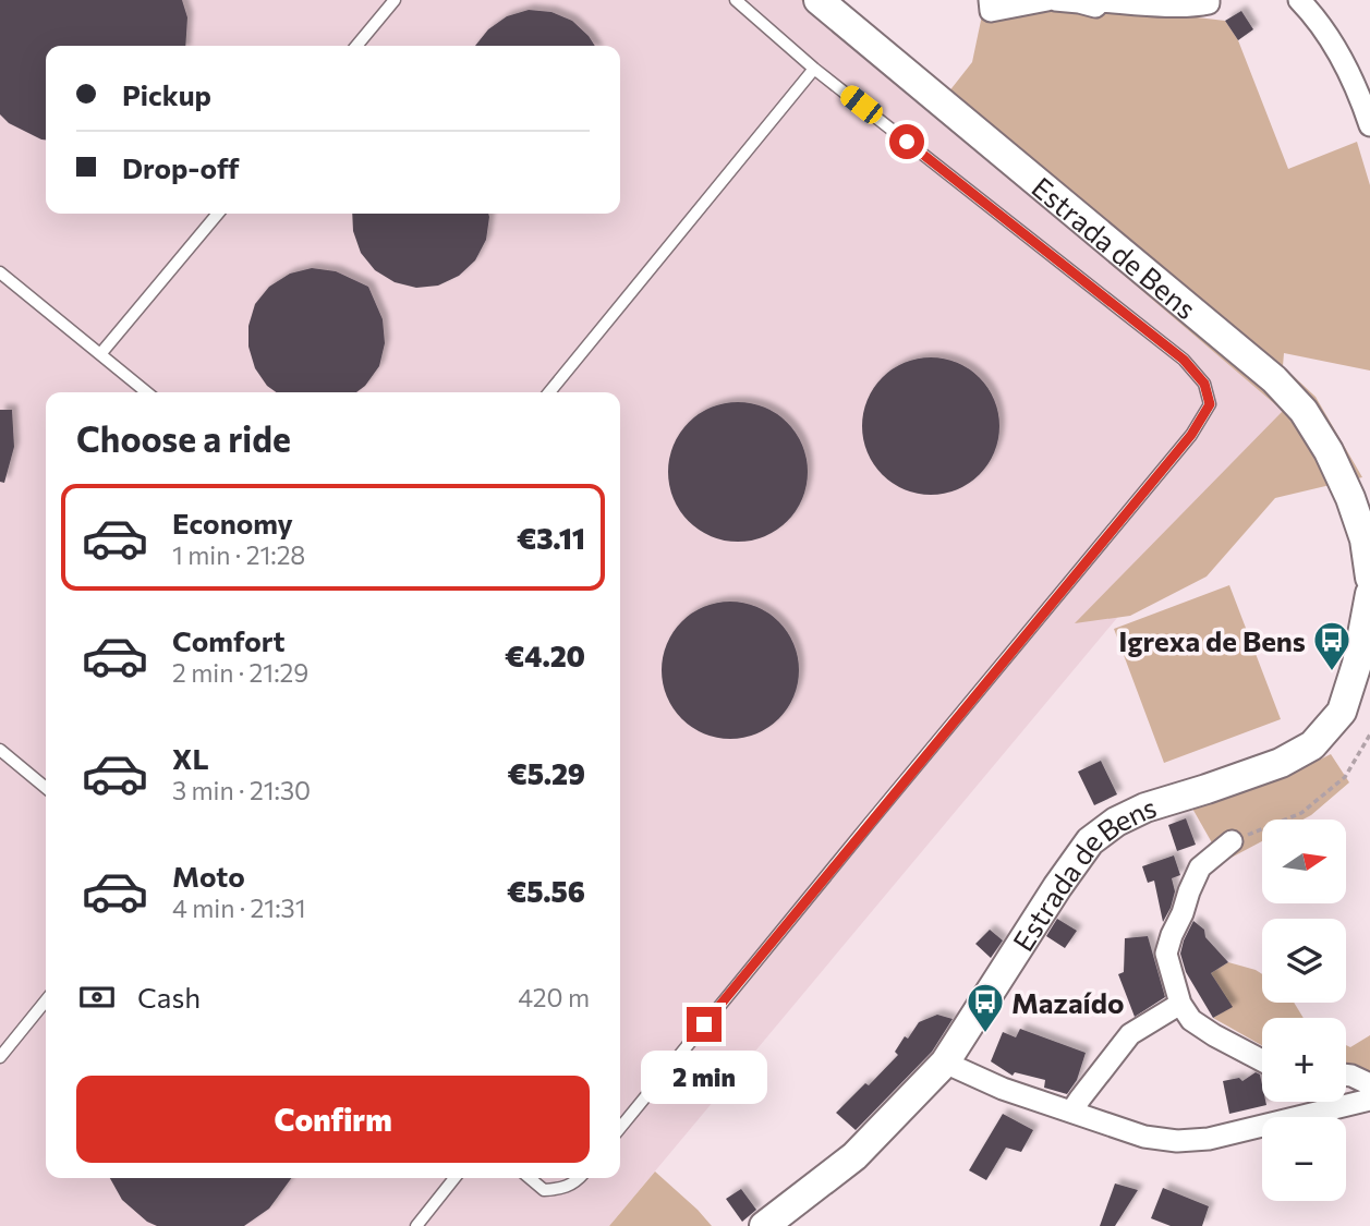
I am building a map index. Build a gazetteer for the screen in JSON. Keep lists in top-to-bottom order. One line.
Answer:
{"streets":{"street":["Estrada de Bens"]},"places":{"bus stop":["Igrexa de Bens","Mazaído"]},"north":"right","page":{"banner":["Pickup","Drop-off"],"heading":"Choose a ride","list":[{"name":"Economy","note":"1 min · 21:28","value":"€3.11"},{"name":"Comfort","note":"2 min · 21:29","value":"€4.20"},{"name":"XL","note":"3 min · 21:30","value":"€5.29"},{"name":"Moto","note":"4 min · 21:31","value":"€5.56"}],"map_buttons":["+","−"],"pay":["Cash","420 m"],"bubble":"2 min","buttons":"Confirm"}}
